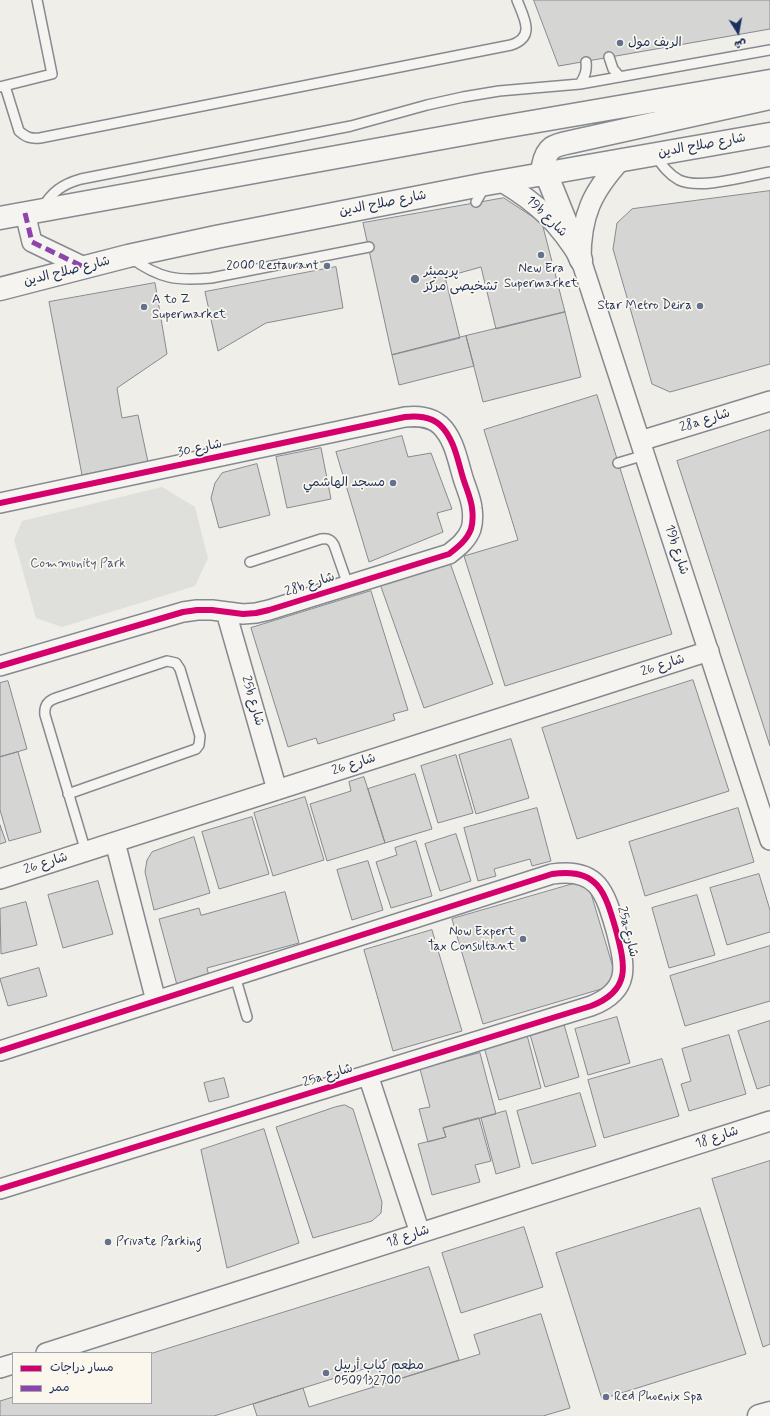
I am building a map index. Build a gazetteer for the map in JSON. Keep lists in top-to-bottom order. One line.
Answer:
{"streets":{"main road":["شارع صلاح الدين"],"street":["19b شارع","28a شارع","شارع 30","28b شارع","شارع 26","25b شارع","25a شارع","شارع 18"]},"crossings":[["شارع صلاح الدين","19b شارع"],["19b شارع","28a شارع"],["19b شارع","شارع 26"],["شارع 30","28b شارع"],["28b شارع","25b شارع"],["شارع 26","25b شارع"],["25a شارع","شارع 18"]],"parks":["Community Park"],"places":["الريف مول","New Era Supermarket","2000 Restaurant","پریمیئر تشخیصی مرکز","Star Metro Deira","A to Z Supermarket","مسجد الهاشمي","Now Expert Tax Consultant","Private Parking","مطعم كباب أربيل 0509132700","Red Phoenix Spa"],"legend":["مسار دراجات","ممر"],"north":"bottom"}
